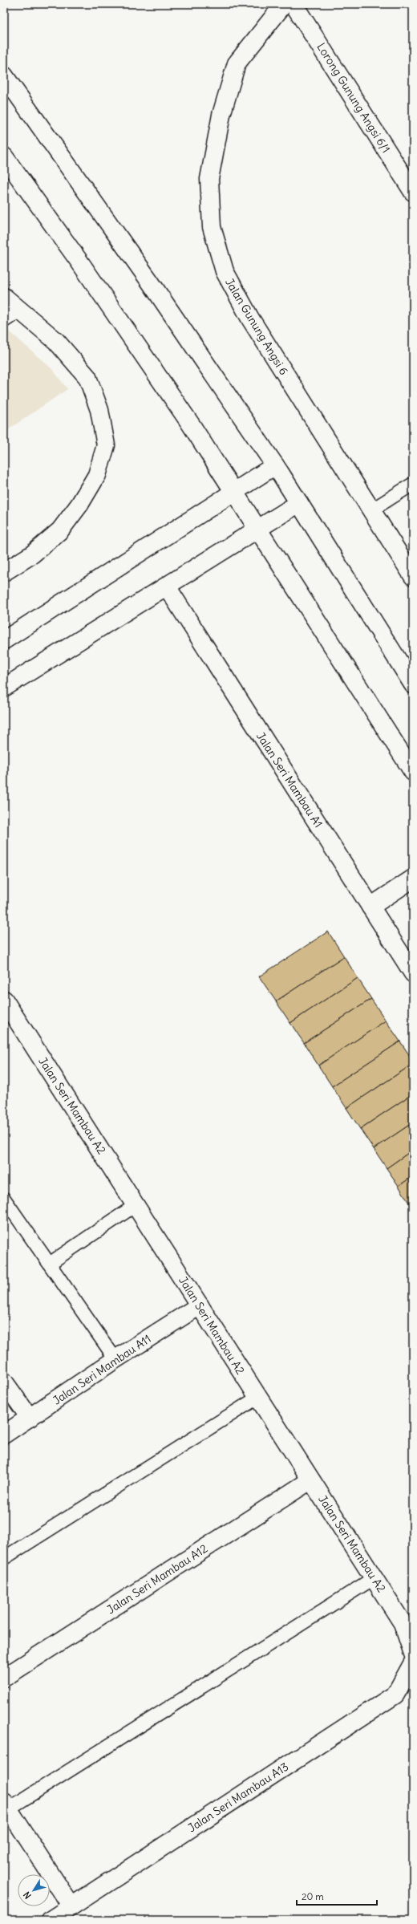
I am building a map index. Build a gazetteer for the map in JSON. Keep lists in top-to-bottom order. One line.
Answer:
{"streets":{"street":["Lorong Gunung Angsi 6/1","Jalan Gunung Angsi 6","Jalan Seri Mambau A1","Jalan Seri Mambau A2","Jalan Seri Mambau A11","Jalan Seri Mambau A12","Jalan Seri Mambau A13"]},"crossings":[["Jalan Seri Mambau A2","Jalan Seri Mambau A11"],["Jalan Seri Mambau A2","Jalan Seri Mambau A12"]],"scale_bar":"20 m","north":"bottom left"}
